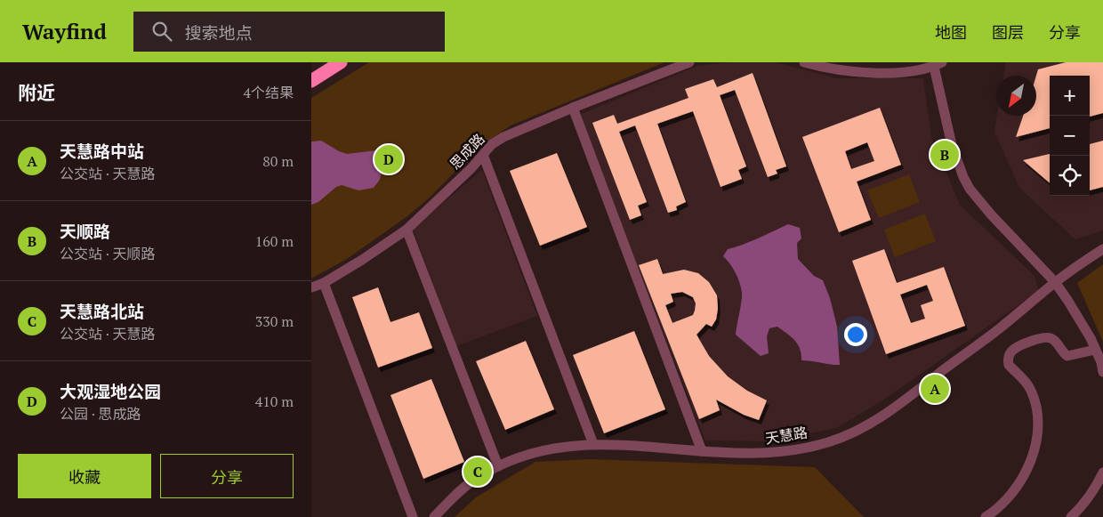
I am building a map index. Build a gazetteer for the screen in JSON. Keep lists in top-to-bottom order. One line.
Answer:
{"streets":{"street":["思成路","天慧路"]},"north":"bottom left","page":{"header":"Wayfind","search":"搜索地点","nav":["地图","图层","分享"],"heading":["附近","4个结果"],"map_buttons":["+","−"],"list":[{"mark":"A","name":"天慧路中站","note":"公交站 · 天慧路","value":"80 m"},{"mark":"B","name":"天顺路","note":"公交站 · 天顺路","value":"160 m"},{"mark":"C","name":"天慧路北站","note":"公交站 · 天慧路","value":"330 m"},{"mark":"D","name":"大观湿地公园","note":"公园 · 思成路","value":"410 m"}],"pins":["B","D","A","C"],"buttons":["收藏","分享"]}}
